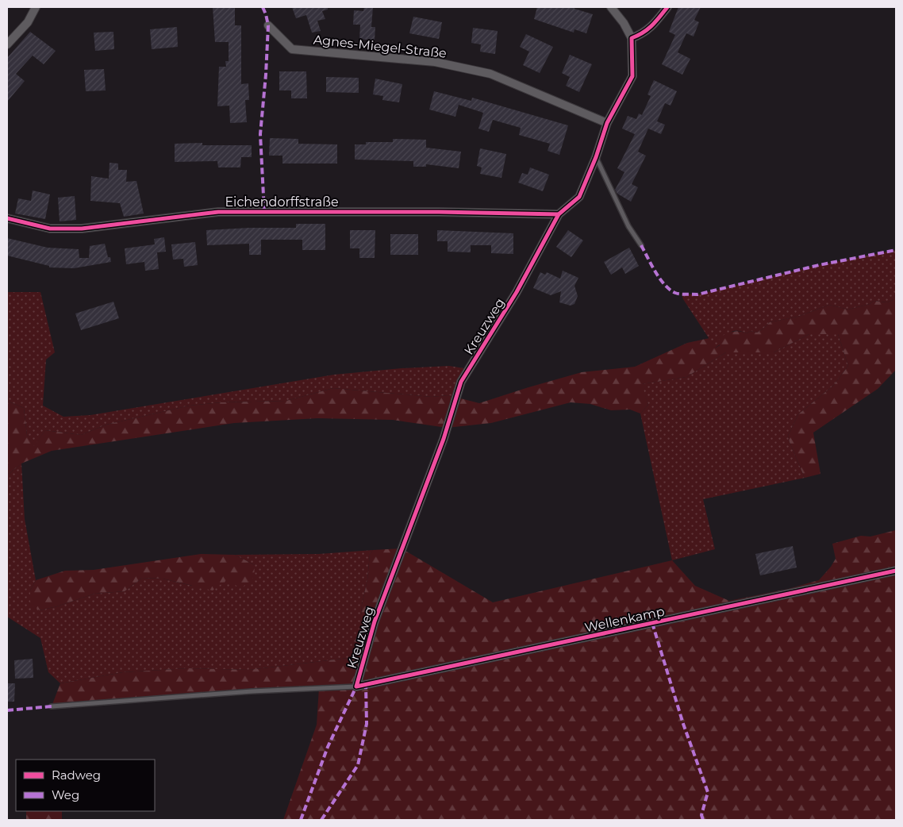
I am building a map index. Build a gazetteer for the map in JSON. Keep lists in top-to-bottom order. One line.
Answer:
{"streets":{"street":["Agnes-Miegel-Straße","Eichendorffstraße","Kreuzweg","Wellenkamp"]},"crossings":[["Agnes-Miegel-Straße","Kreuzweg"],["Eichendorffstraße","Kreuzweg"],["Kreuzweg","Wellenkamp"]],"legend":["Radweg","Weg"]}
